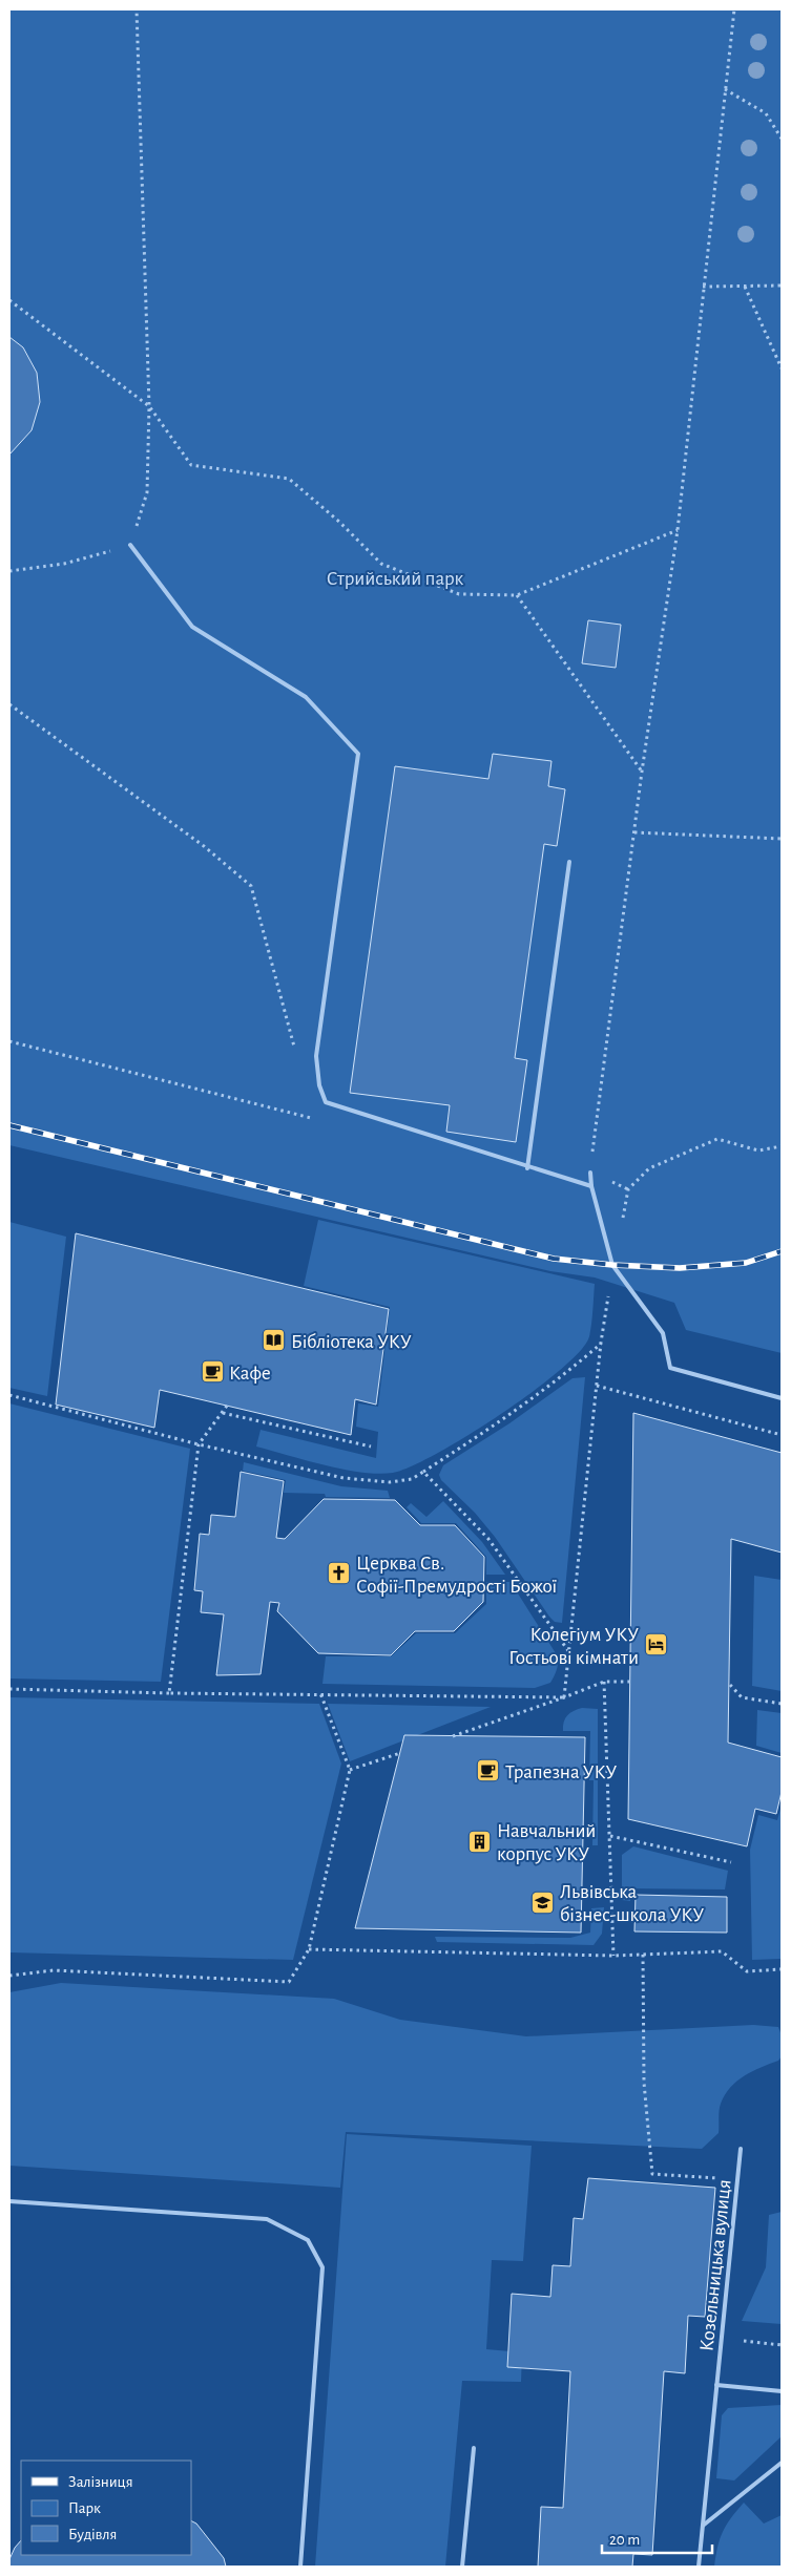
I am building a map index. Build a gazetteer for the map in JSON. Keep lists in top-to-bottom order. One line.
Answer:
{"streets":{"lane":["Козельницька вулиця"]},"parks":["Стрийський парк"],"places":{"library":["Бібліотека УКУ"],"cafe":["Кафе","Трапезна УКУ"],"church":["Церква Св. Софії-Премудрості Божої"],"hotel":["Колегіум УКУ Гостьові кімнати"],"building":["Навчальний корпус УКУ"],"school or university":["Львівська бізнес-школа УКУ"]},"legend":["Залізниця","Парк","Будівля"],"scale_bar":"20 m"}
